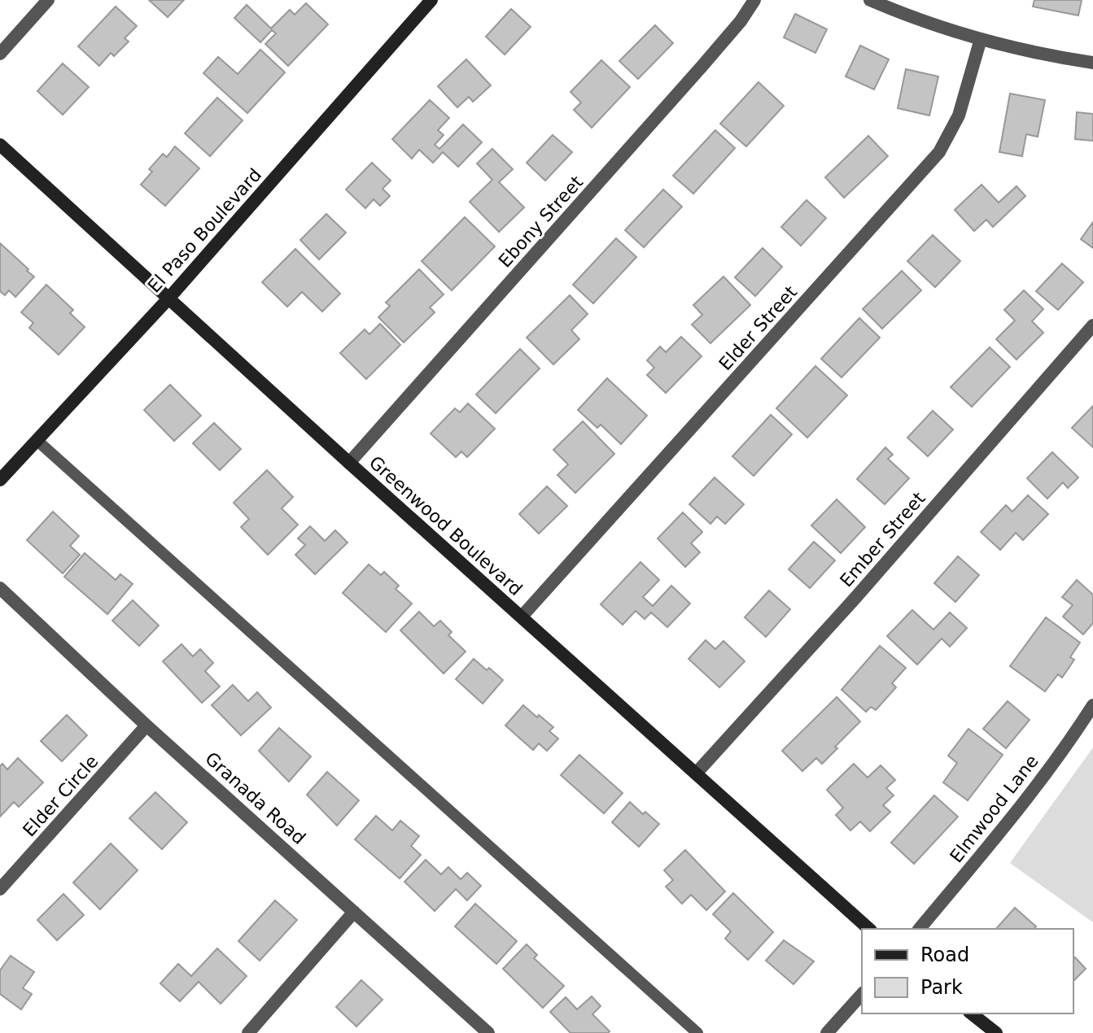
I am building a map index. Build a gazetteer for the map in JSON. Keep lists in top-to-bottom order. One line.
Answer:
{"streets":{"street":["Ebony Street","El Paso Boulevard","Elder Street","Greenwood Boulevard","Ember Street","Elder Circle","Granada Road","Elmwood Lane"]},"crossings":[["Ebony Street","Greenwood Boulevard"],["El Paso Boulevard","Greenwood Boulevard"],["Elder Street","Greenwood Boulevard"],["Greenwood Boulevard","Ember Street"],["Elder Circle","Granada Road"]],"legend":["Road","Park"]}
